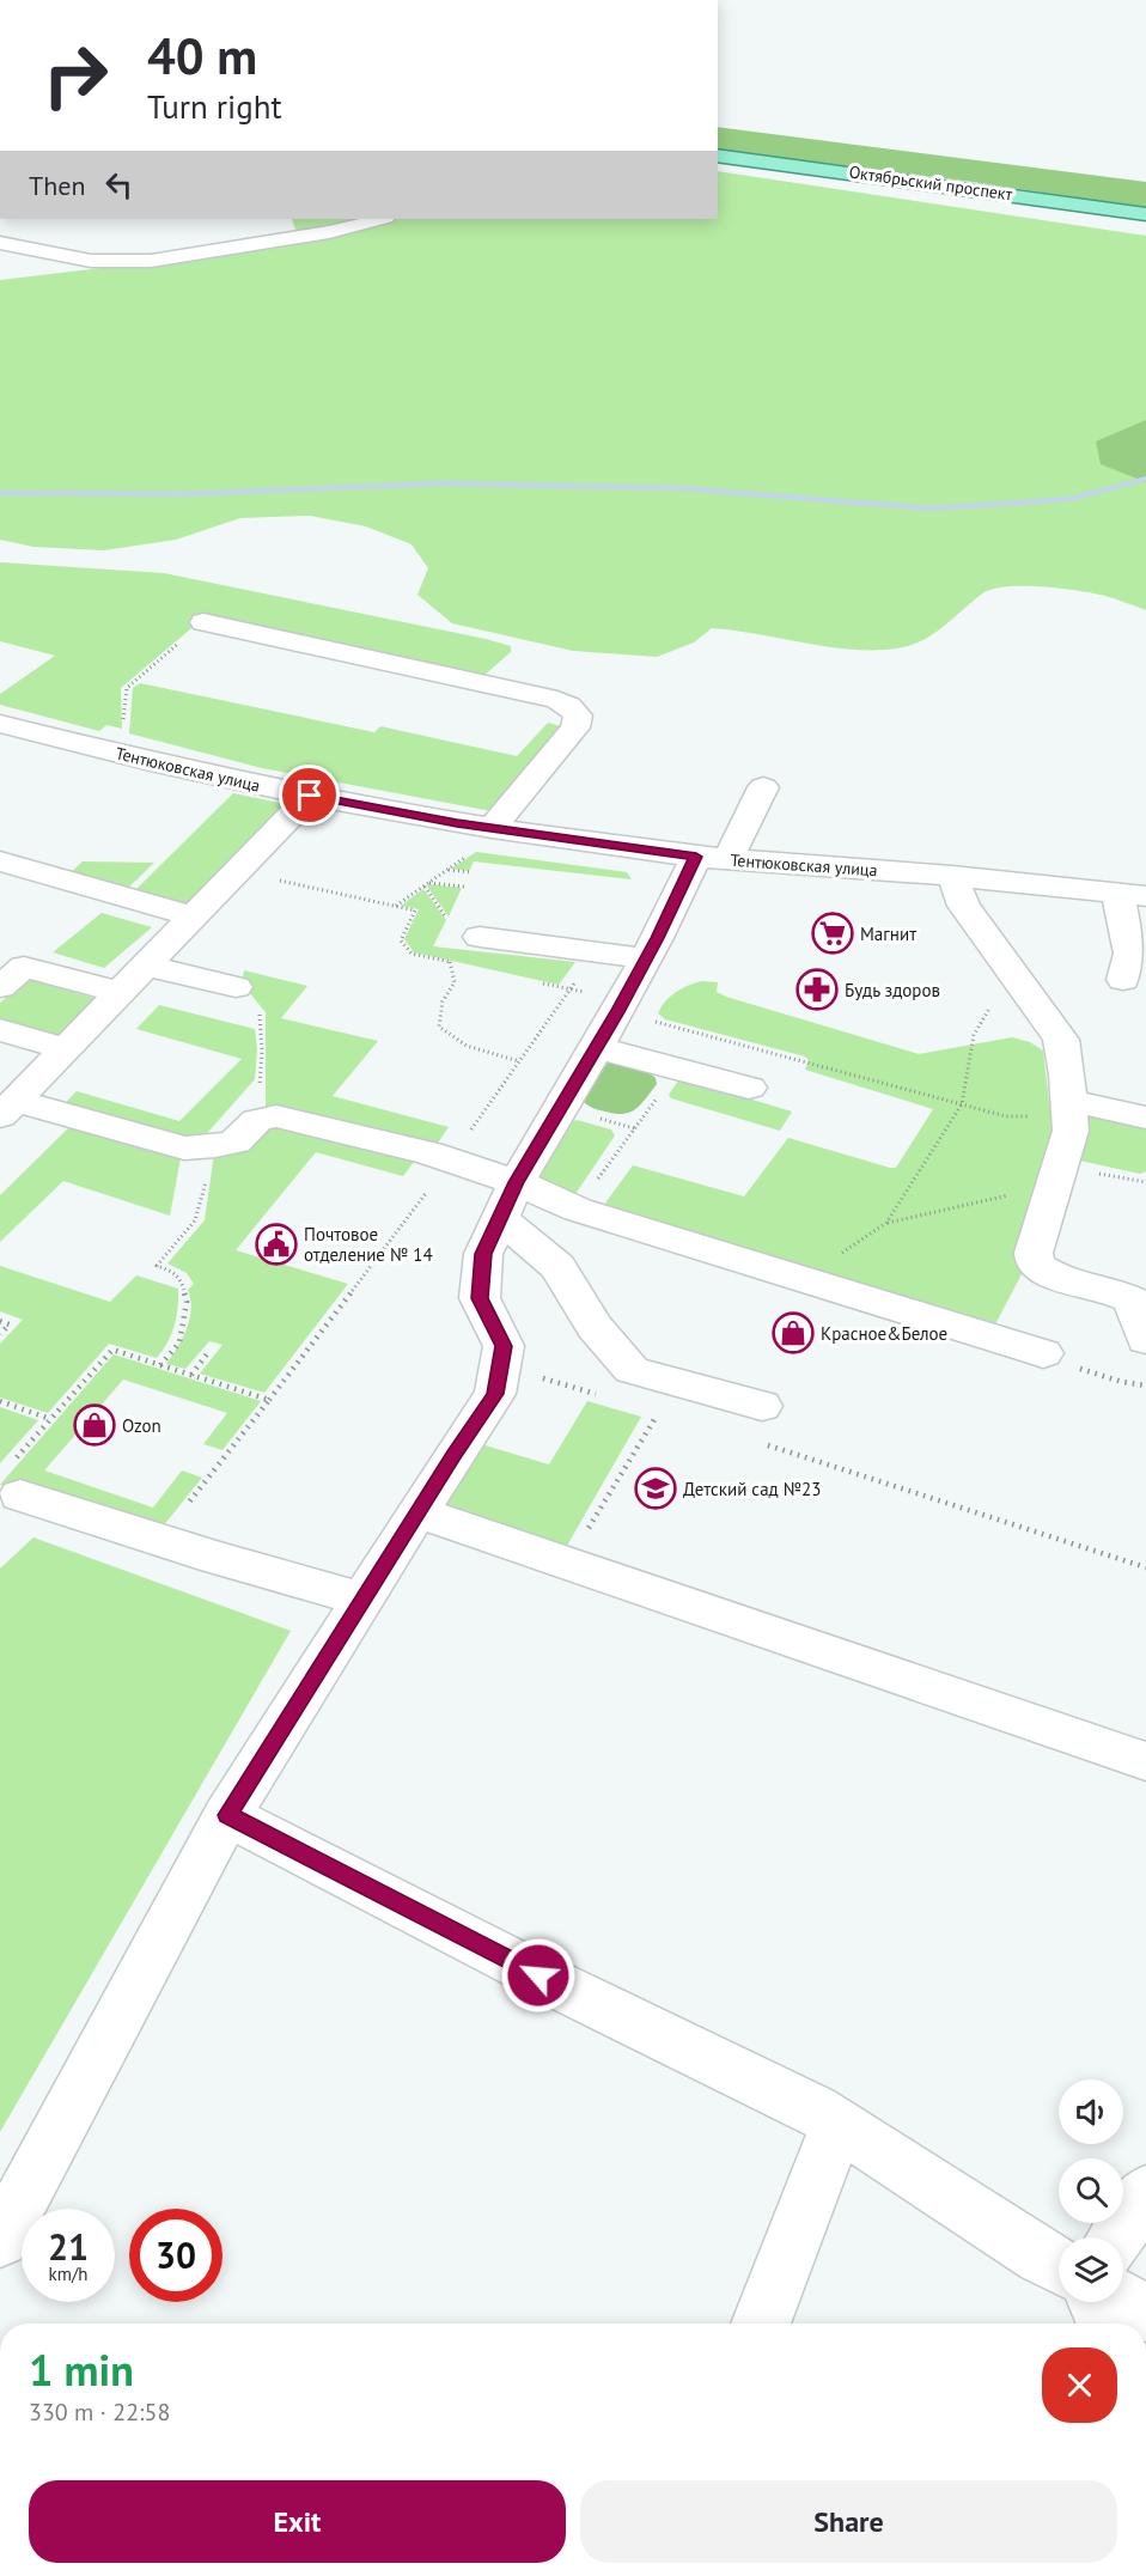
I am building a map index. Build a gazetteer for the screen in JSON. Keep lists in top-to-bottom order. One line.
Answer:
{"streets":{"main road":["Октябрьский проспект"],"street":["Тентюковская улица"]},"places":{"supermarket":["Магнит"],"pharmacy":["Будь здоров"],"public building":["Почтовое отделение № 14"],"shop":["Красное&Белое","Ozon"],"school or university":["Детский сад №23"]},"page":{"turn":["40 m","Turn right"],"then":"Then","speed":"21 km/h","limit":"30","heading":["1 min","330 m · 22:58"],"buttons":["Exit","Share"]}}
